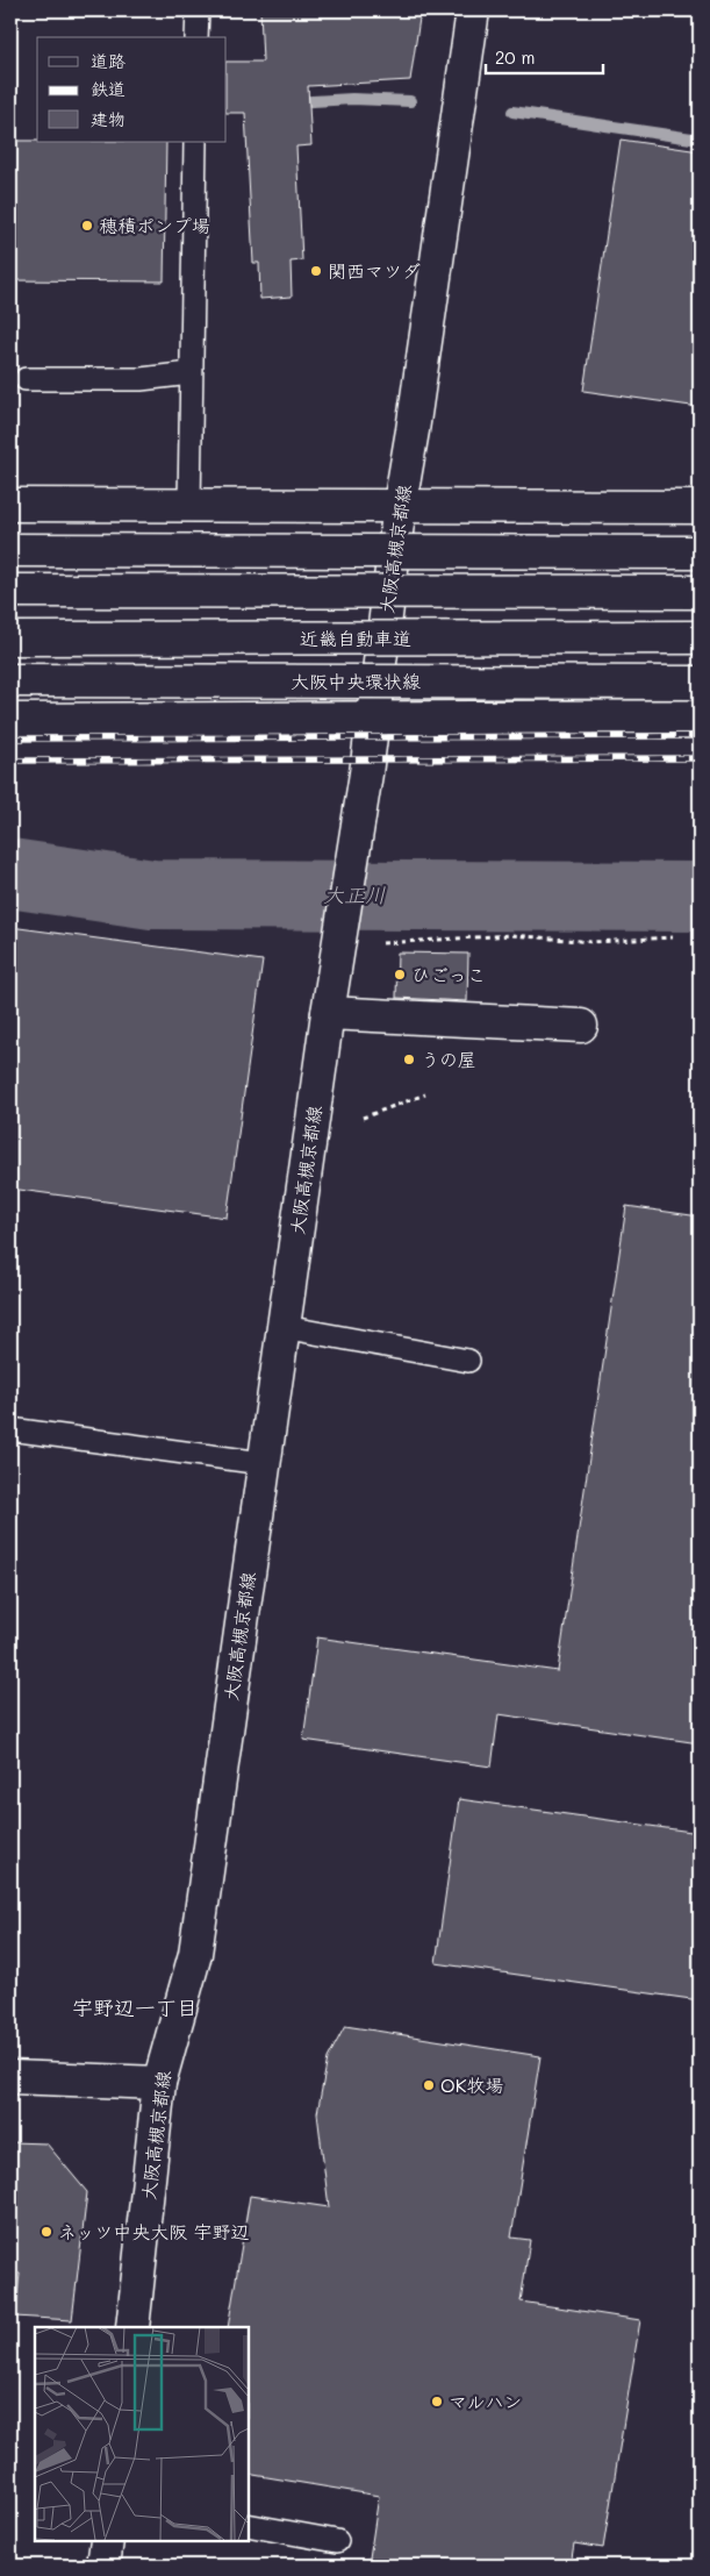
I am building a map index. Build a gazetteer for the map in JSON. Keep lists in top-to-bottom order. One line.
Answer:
{"streets":{"main road":["大阪高槻京都線","近畿自動車道","大阪中央環状線"]},"districts":["宇野辺一丁目"],"water":["大正川"],"places":["穂積ポンプ場","関西マツダ","ひごっこ","うの屋","OK牧場","ネッツ中央大阪 宇野辺","マルハン"],"legend":["道路","鉄道","建物"],"scale_bar":"20 m"}
